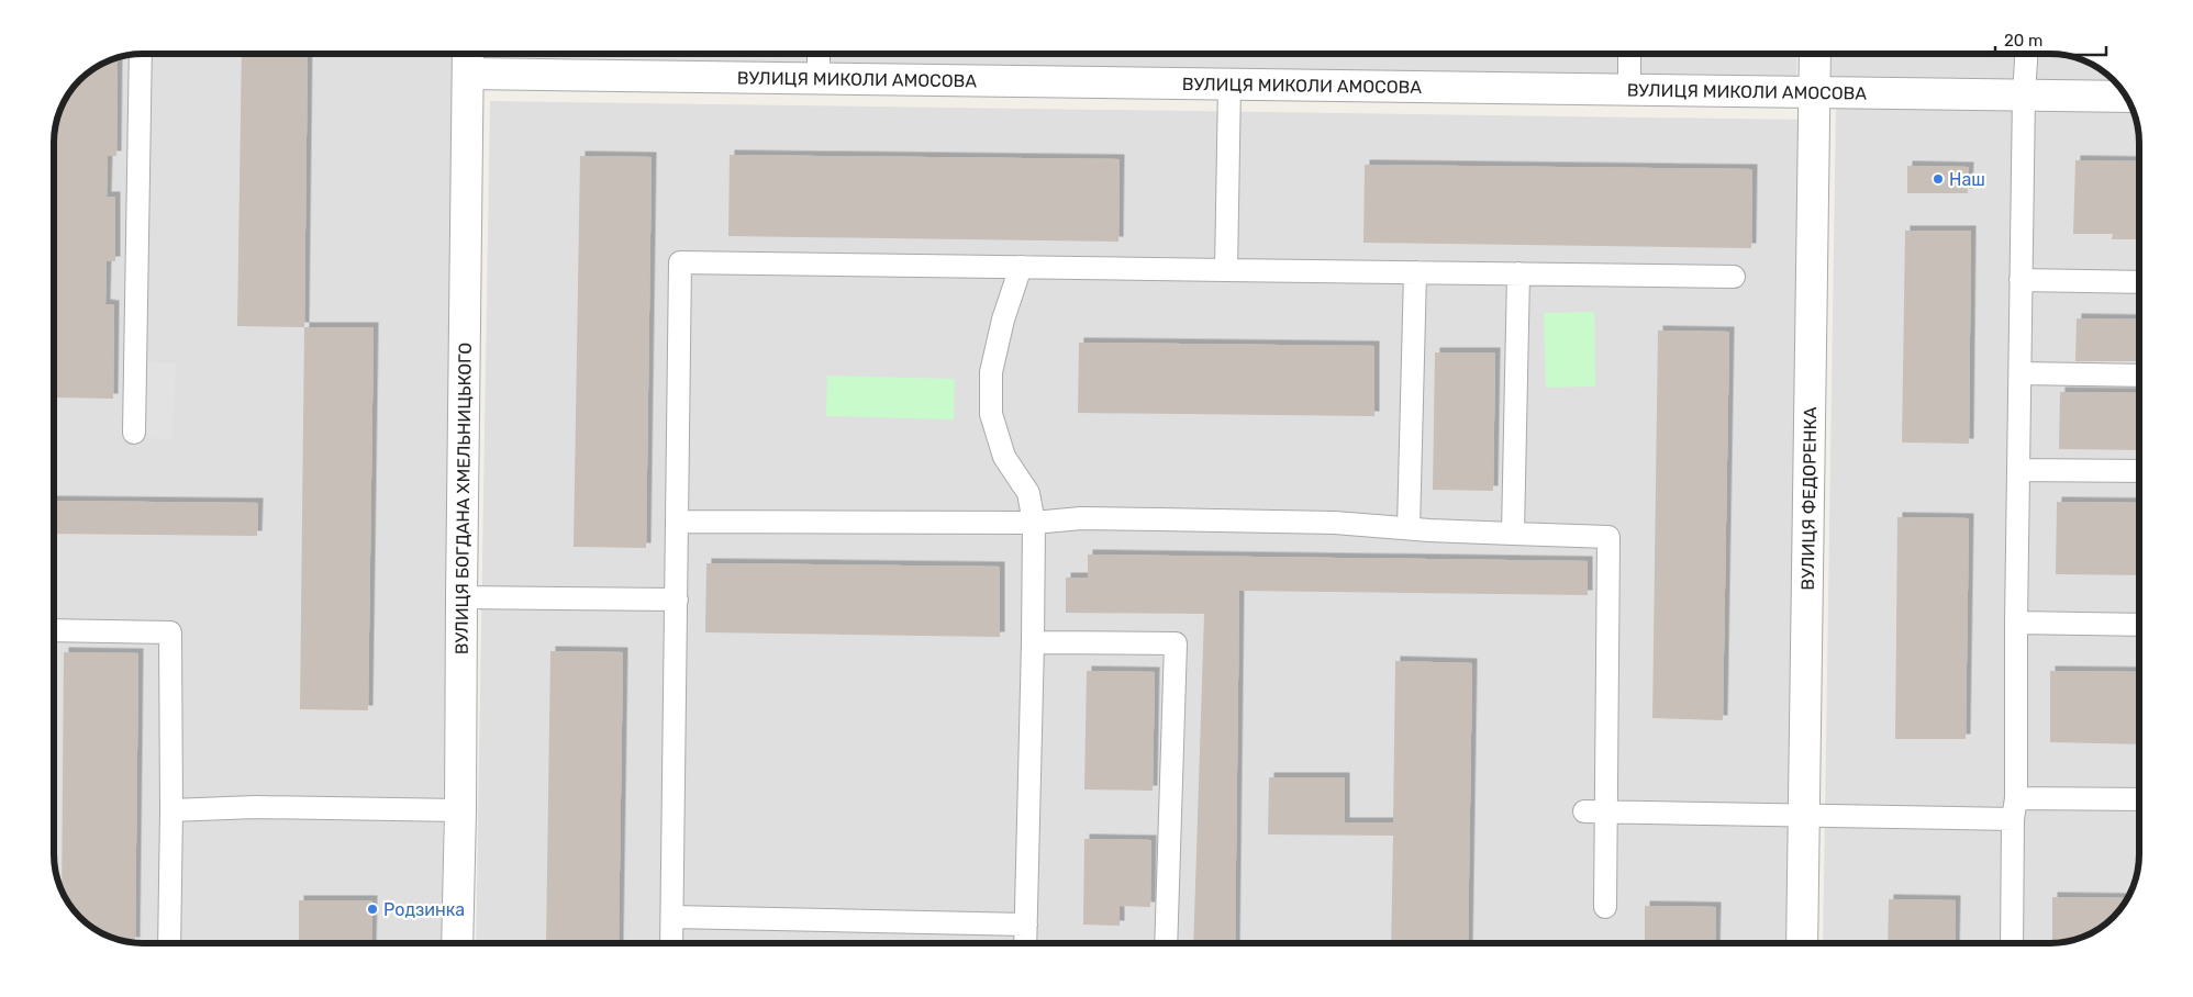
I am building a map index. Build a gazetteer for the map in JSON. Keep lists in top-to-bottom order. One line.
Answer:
{"streets":{"street":["ВУЛИЦЯ МИКОЛИ АМОСОВА","ВУЛИЦЯ БОГДАНА ХМЕЛЬНИЦЬКОГО","ВУЛИЦЯ ФЕДОРЕНКА"]},"crossings":[["ВУЛИЦЯ МИКОЛИ АМОСОВА","ВУЛИЦЯ БОГДАНА ХМЕЛЬНИЦЬКОГО"],["ВУЛИЦЯ МИКОЛИ АМОСОВА","ВУЛИЦЯ ФЕДОРЕНКА"]],"places":["Наш","Родзинка"],"scale_bar":"20 m"}
